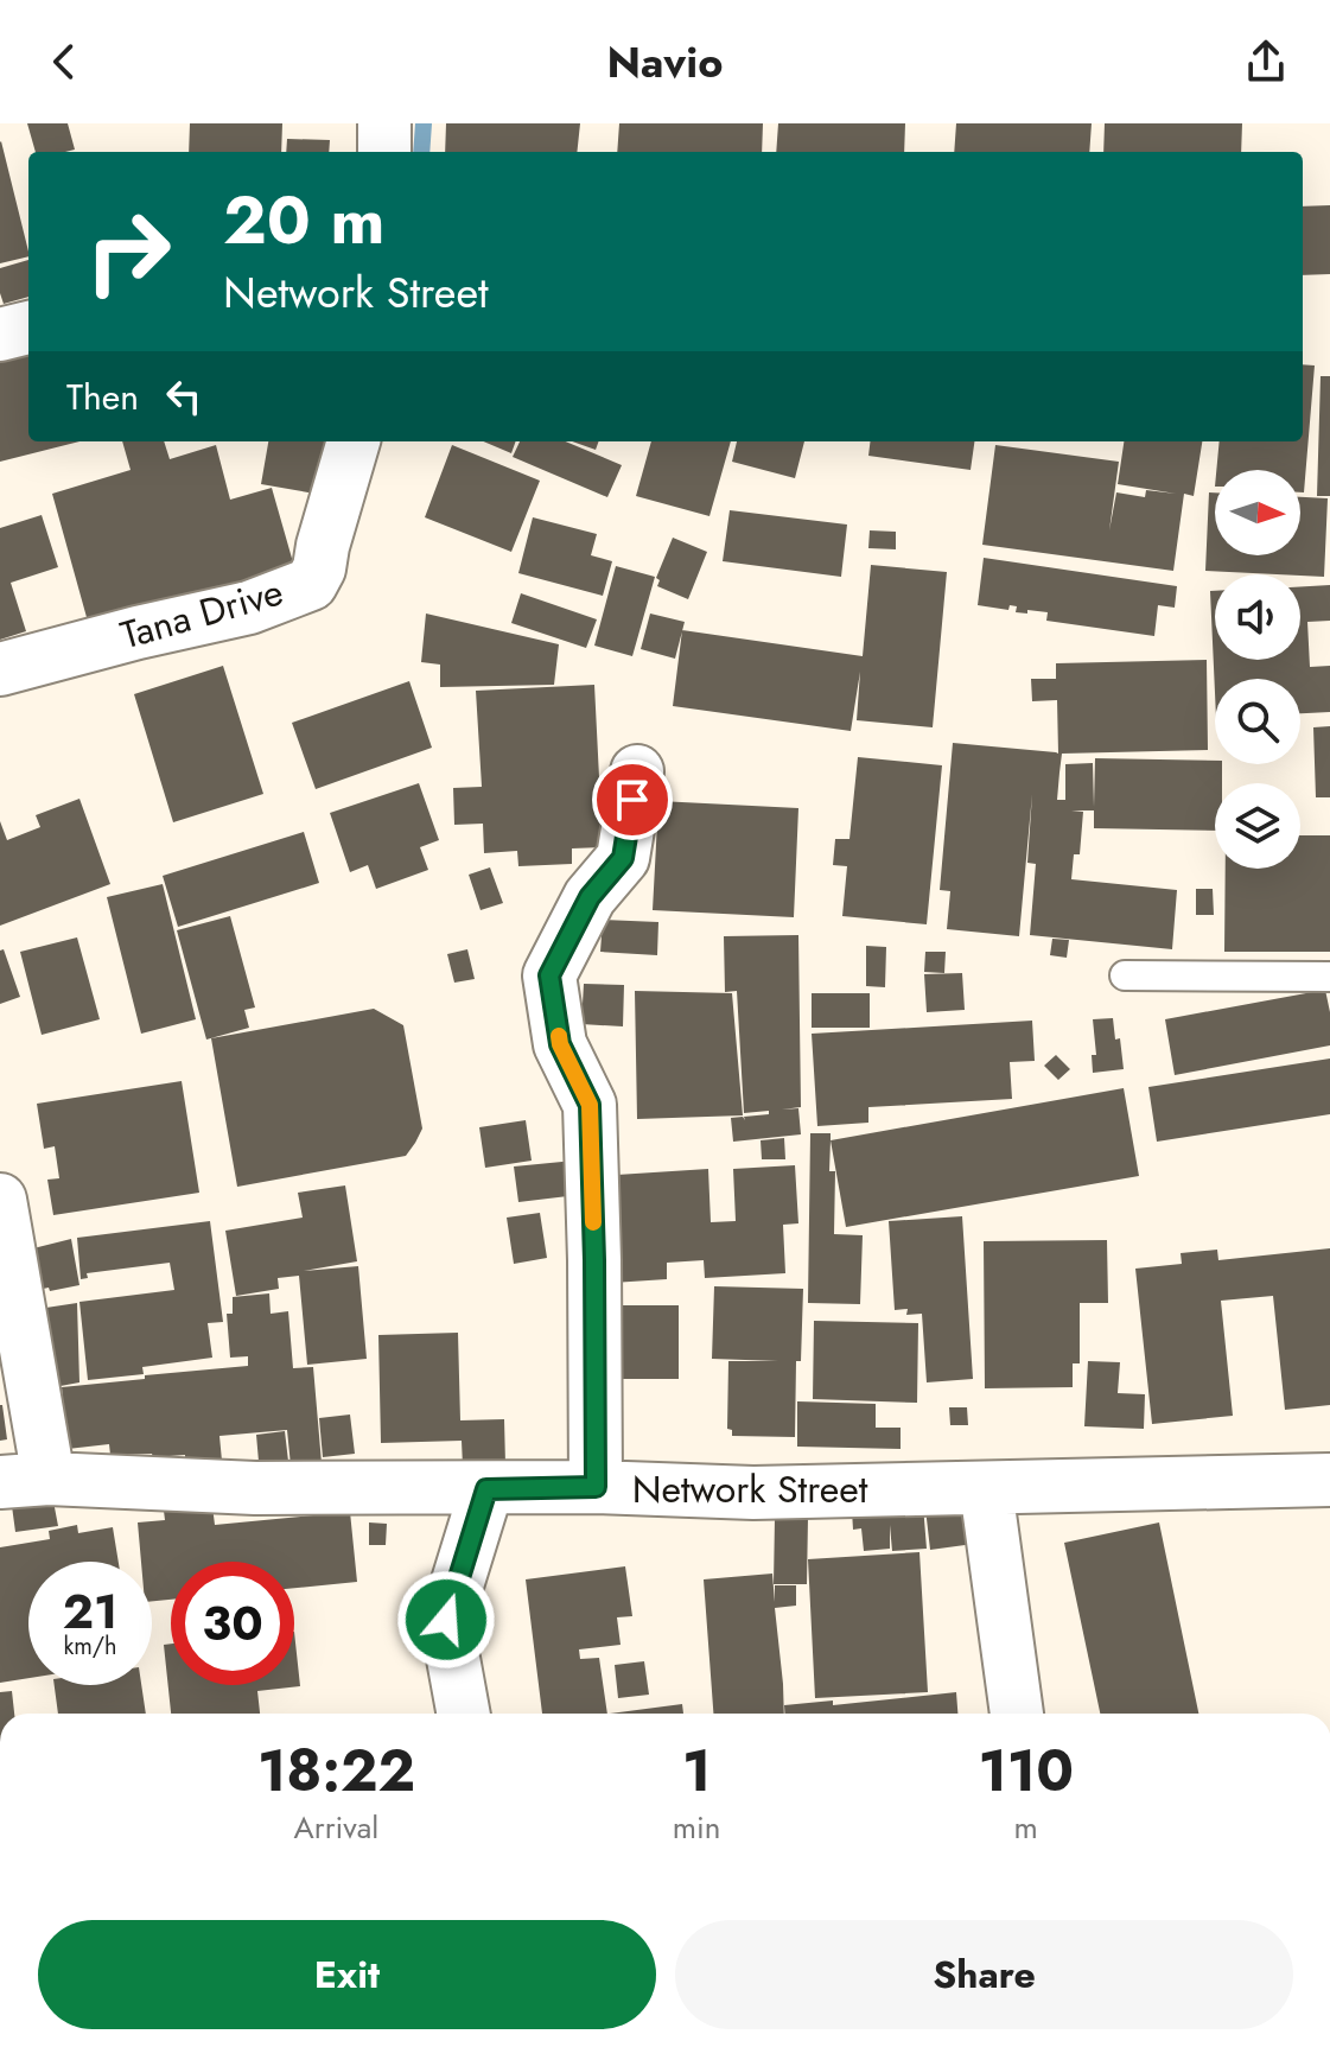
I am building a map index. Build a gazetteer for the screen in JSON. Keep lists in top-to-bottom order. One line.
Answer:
{"streets":{"street":["Tana Drive","Network Street"]},"north":"right","page":{"header":"Navio","turn":["20 m","Network Street"],"then":"Then","speed":"21 km/h","limit":"30","eta":["18:22","Arrival","1","min","110","m"],"buttons":["Exit","Share"]}}
